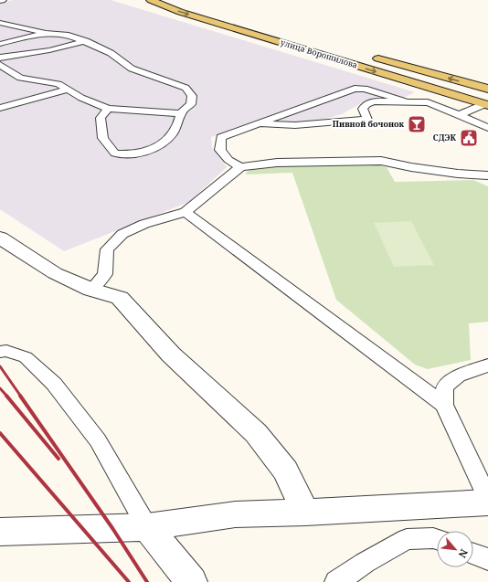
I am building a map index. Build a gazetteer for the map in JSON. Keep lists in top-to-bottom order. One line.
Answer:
{"streets":{"main road":["улица Ворошилова"]},"places":{"bar":["Пивной бочонок"],"public building":["СДЭК"]},"north":"bottom right"}
